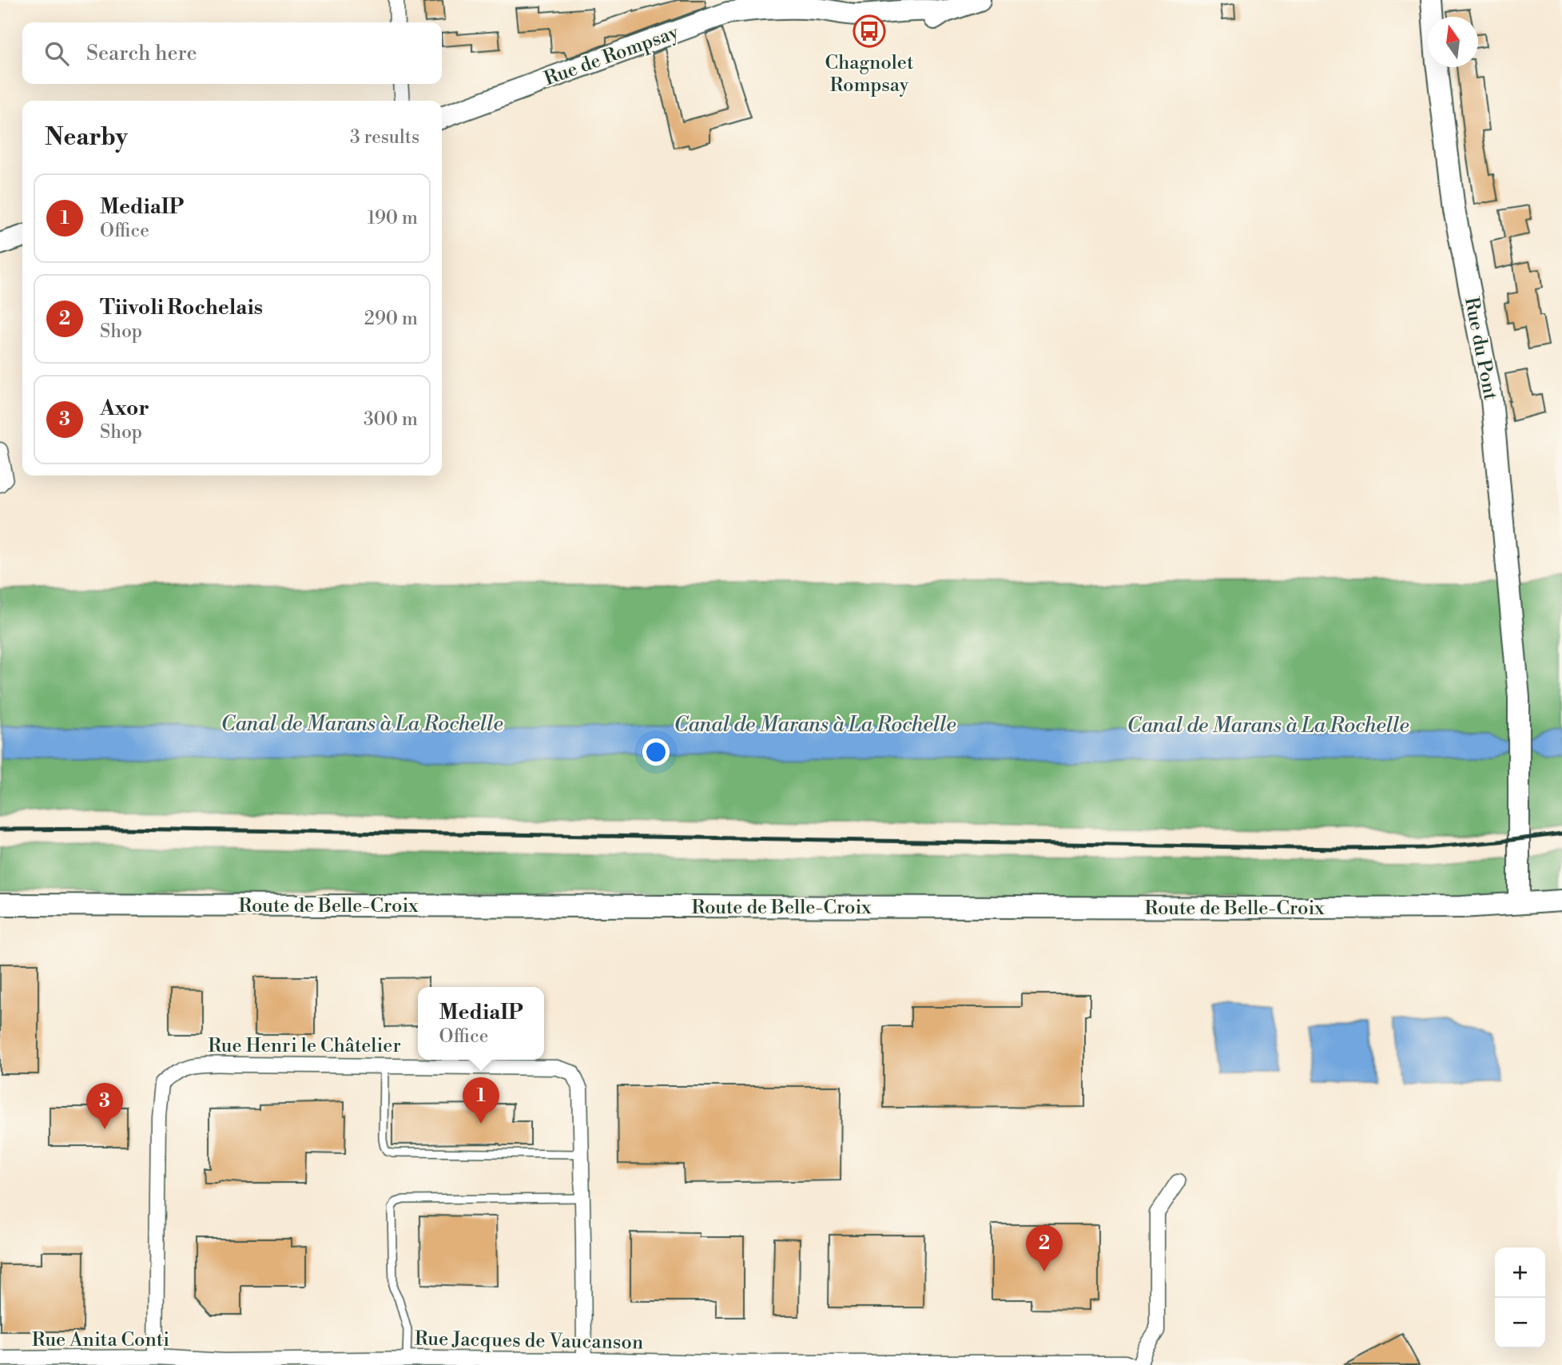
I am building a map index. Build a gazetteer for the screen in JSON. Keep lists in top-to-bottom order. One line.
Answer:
{"streets":{"street":["Rue de Rompsay","Rue du Pont","Route de Belle-Croix","Rue Henri le Châtelier","Rue Anita Conti","Rue Jacques de Vaucanson"]},"crossings":[["Rue du Pont","Route de Belle-Croix"],["Rue Henri le Châtelier","Rue Anita Conti"],["Rue Henri le Châtelier","Rue Jacques de Vaucanson"],["Rue Anita Conti","Rue Jacques de Vaucanson"]],"water":["Canal de Marans à La Rochelle"],"places":{"bus stop":["Chagnolet Rompsay"]},"north":"top","page":{"search":"Search here","heading":["Nearby","3 results"],"list":[{"mark":"1","name":"MediaIP","note":"Office","value":"190 m"},{"mark":"2","name":"Tiivoli Rochelais","note":"Shop","value":"290 m"},{"mark":"3","name":"Axor","note":"Shop","value":"300 m"}],"popup":["MediaIP","Office"],"pins":["1","3","2"],"map_buttons":["+","−"]}}
